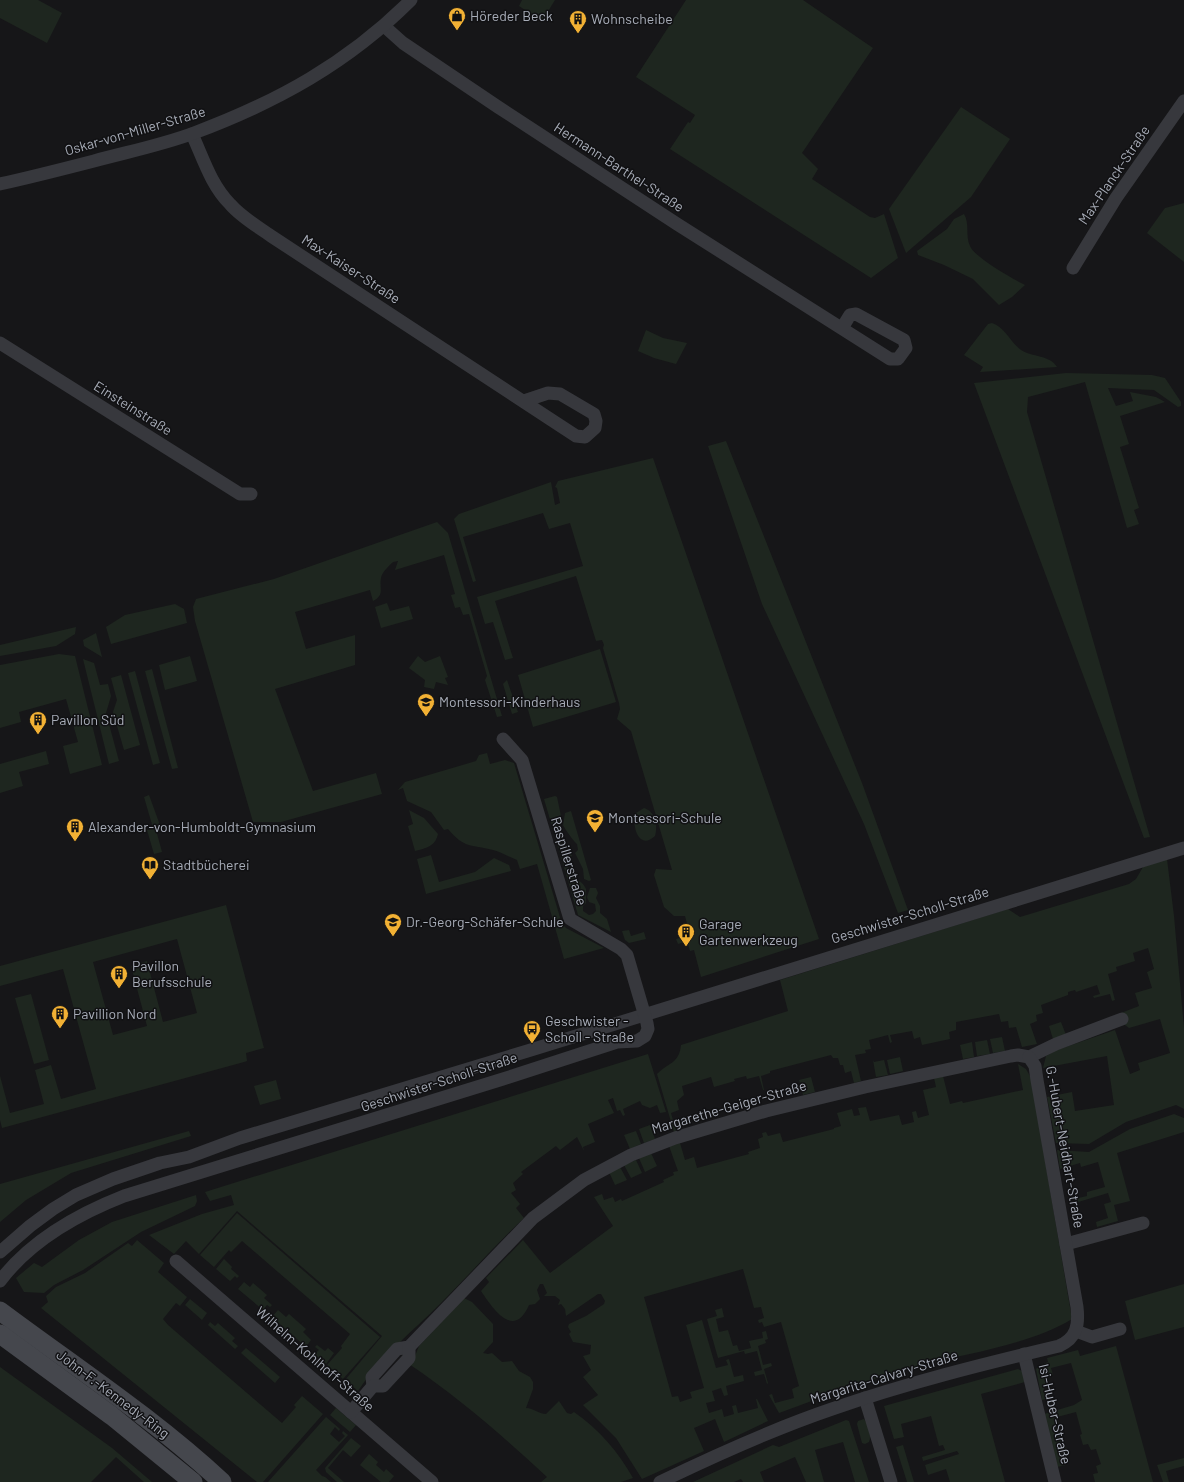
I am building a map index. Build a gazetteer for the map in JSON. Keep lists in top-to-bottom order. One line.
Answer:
{"streets":{"main road":["John-F.-Kennedy-Ring"],"street":["Oskar-von-Miller-Straße","Hermann-Barthel-Straße","Max-Planck-Straße","Max-Kaiser-Straße","Einsteinstraße","Raspillerstraße","Geschwister-Scholl-Straße","Margarethe-Geiger-Straße","G.-Hubert-Neidhart-Straße","Wilhelm-Kohlhoff-Straße","Margarita-Calvary-Straße","Isi-Huber-Straße"]},"crossings":[["Oskar-von-Miller-Straße","Hermann-Barthel-Straße"],["Oskar-von-Miller-Straße","Max-Kaiser-Straße"],["Raspillerstraße","Geschwister-Scholl-Straße"],["Margarethe-Geiger-Straße","G.-Hubert-Neidhart-Straße"],["Margarethe-Geiger-Straße","Wilhelm-Kohlhoff-Straße"],["G.-Hubert-Neidhart-Straße","Margarita-Calvary-Straße"],["Margarita-Calvary-Straße","Isi-Huber-Straße"]],"places":{"shop":["Höreder Beck"],"building":["Wohnscheibe","Pavillon Süd","Alexander-von-Humboldt-Gymnasium","Garage Gartenwerkzeug","Pavillon Berufsschule","Pavillion Nord"],"school or university":["Montessori-Kinderhaus","Montessori-Schule","Dr.-Georg-Schäfer-Schule"],"library":["Stadtbücherei"],"bus stop":["Geschwister - Scholl - Straße"]}}
